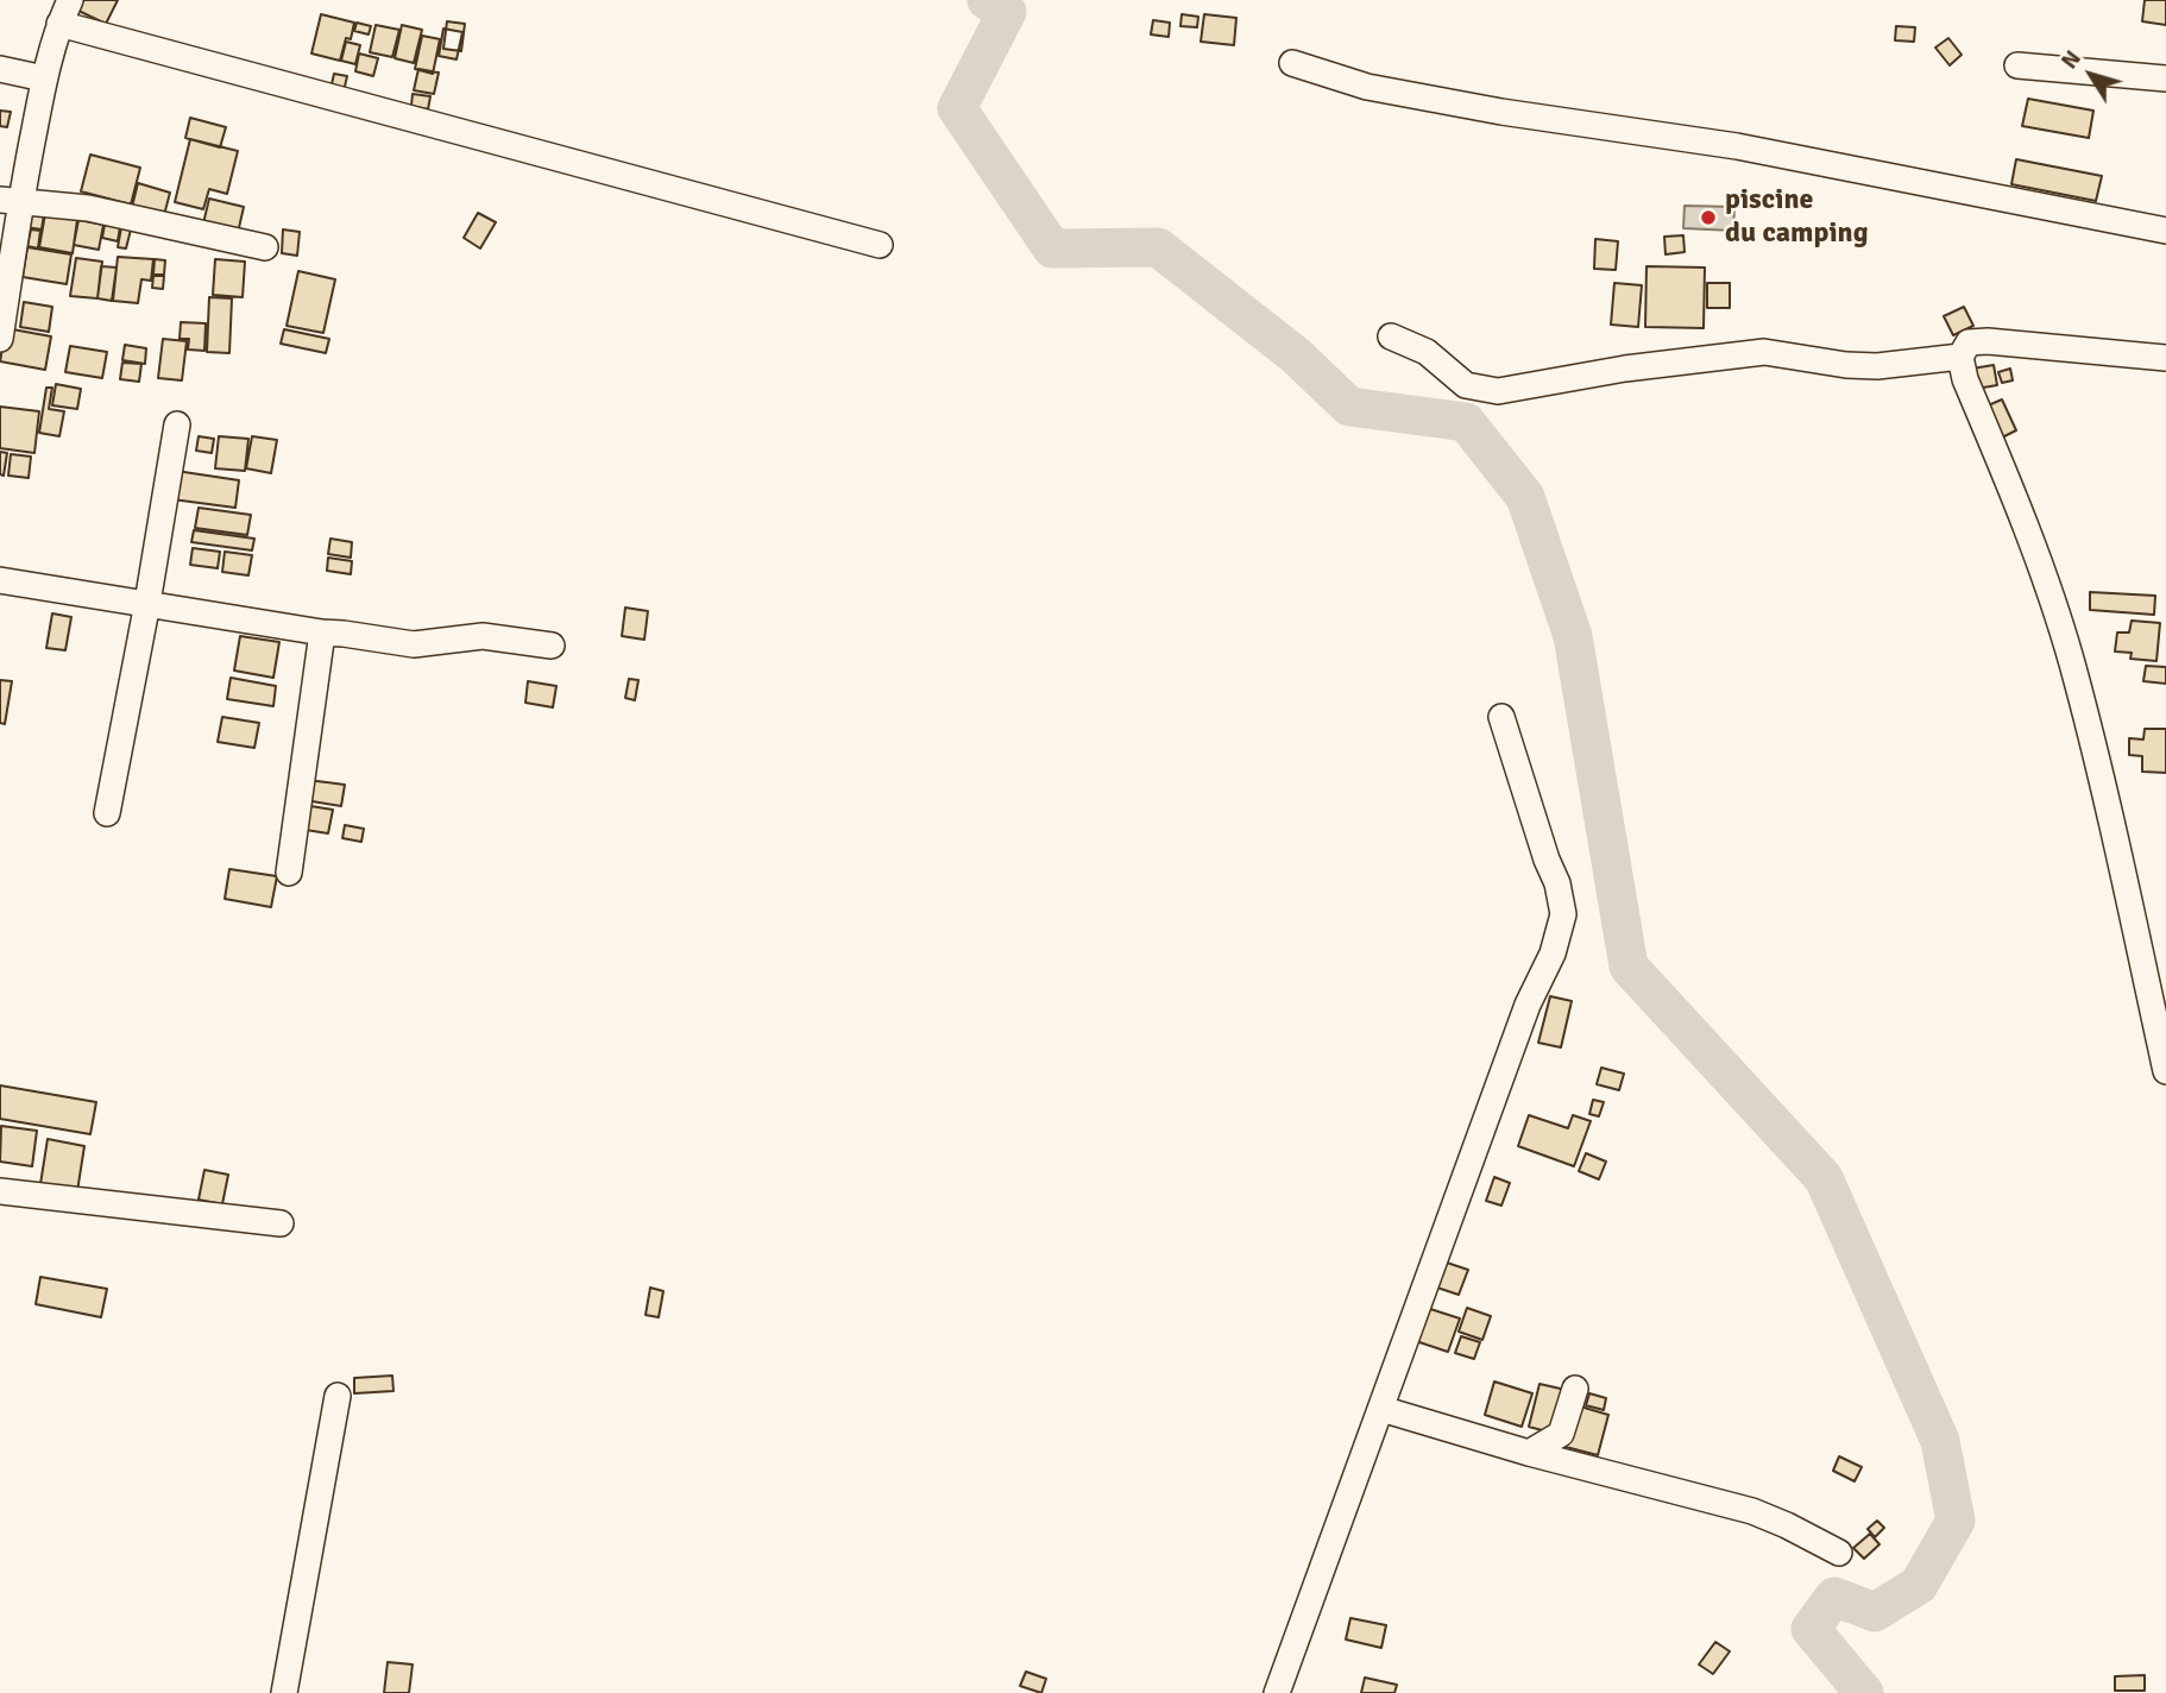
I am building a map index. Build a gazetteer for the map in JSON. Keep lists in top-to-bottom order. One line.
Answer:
{"places":["piscine du camping"],"north":"top left"}
